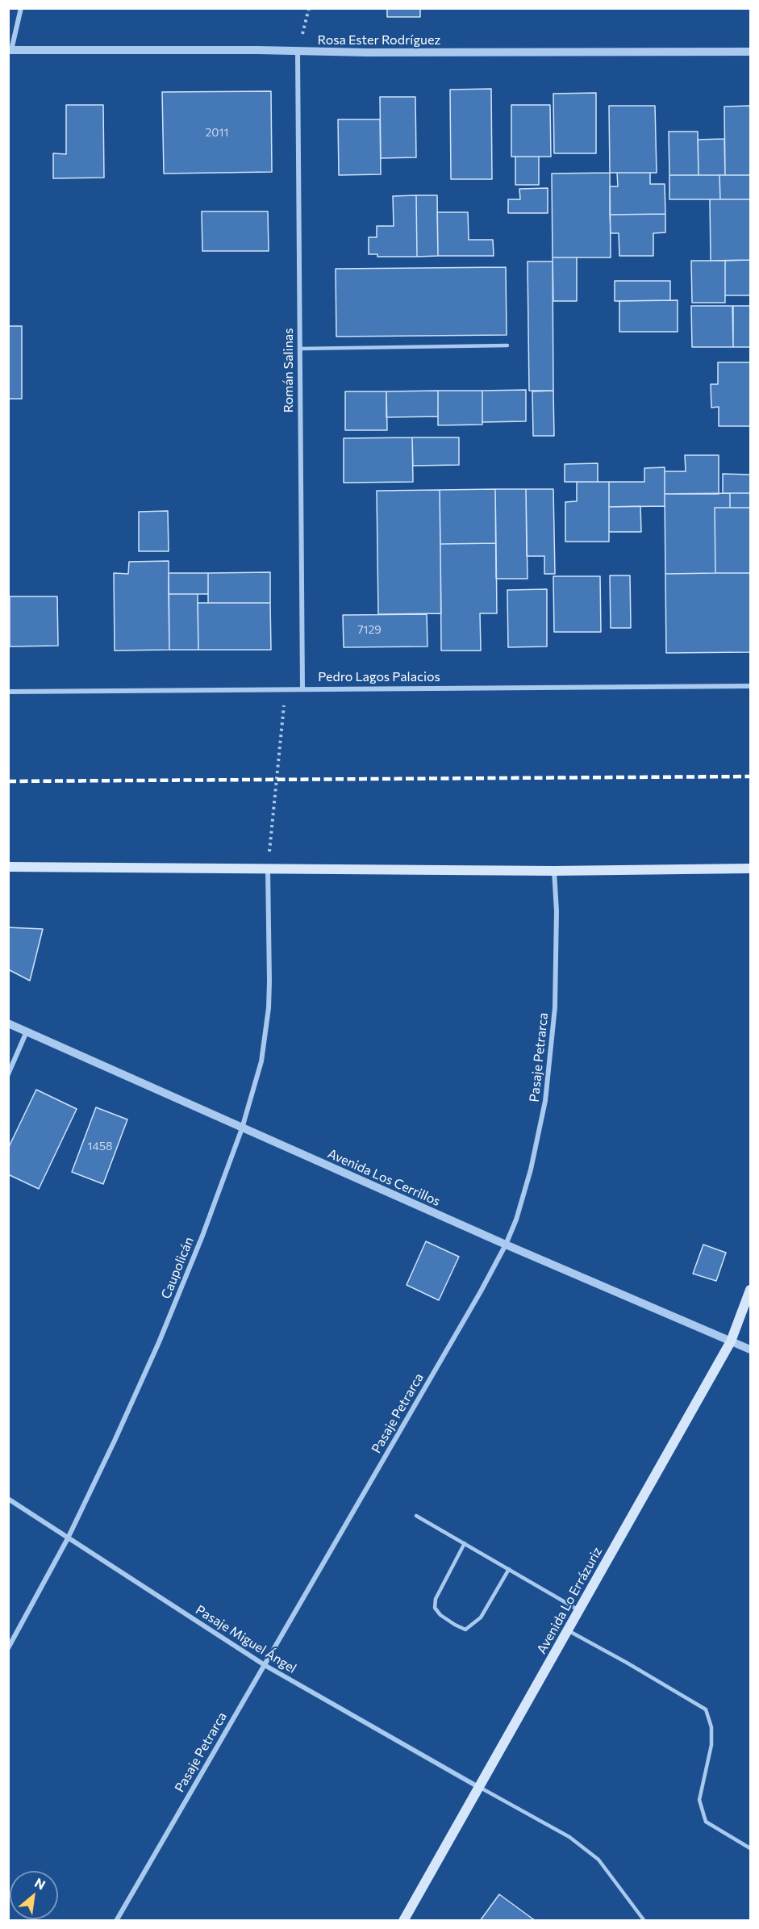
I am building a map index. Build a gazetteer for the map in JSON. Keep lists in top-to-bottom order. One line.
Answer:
{"streets":{"main road":["Avenida Lo Errázuriz"],"street":["Rosa Ester Rodríguez","Román Salinas","Pedro Lagos Palacios","Pasaje Petrarca","Avenida Los Cerrillos","Caupolicán","Pasaje Miguel Ángel"]},"crossings":[["Rosa Ester Rodríguez","Román Salinas"],["Román Salinas","Pedro Lagos Palacios"],["Pasaje Petrarca","Avenida Los Cerrillos"],["Pasaje Petrarca","Pasaje Miguel Ángel"],["Avenida Los Cerrillos","Caupolicán"],["Avenida Los Cerrillos","Avenida Lo Errázuriz"],["Caupolicán","Pasaje Miguel Ángel"],["Avenida Lo Errázuriz","Pasaje Miguel Ángel"]],"house_numbers":["2011","7129","1458"],"north":"top right"}
